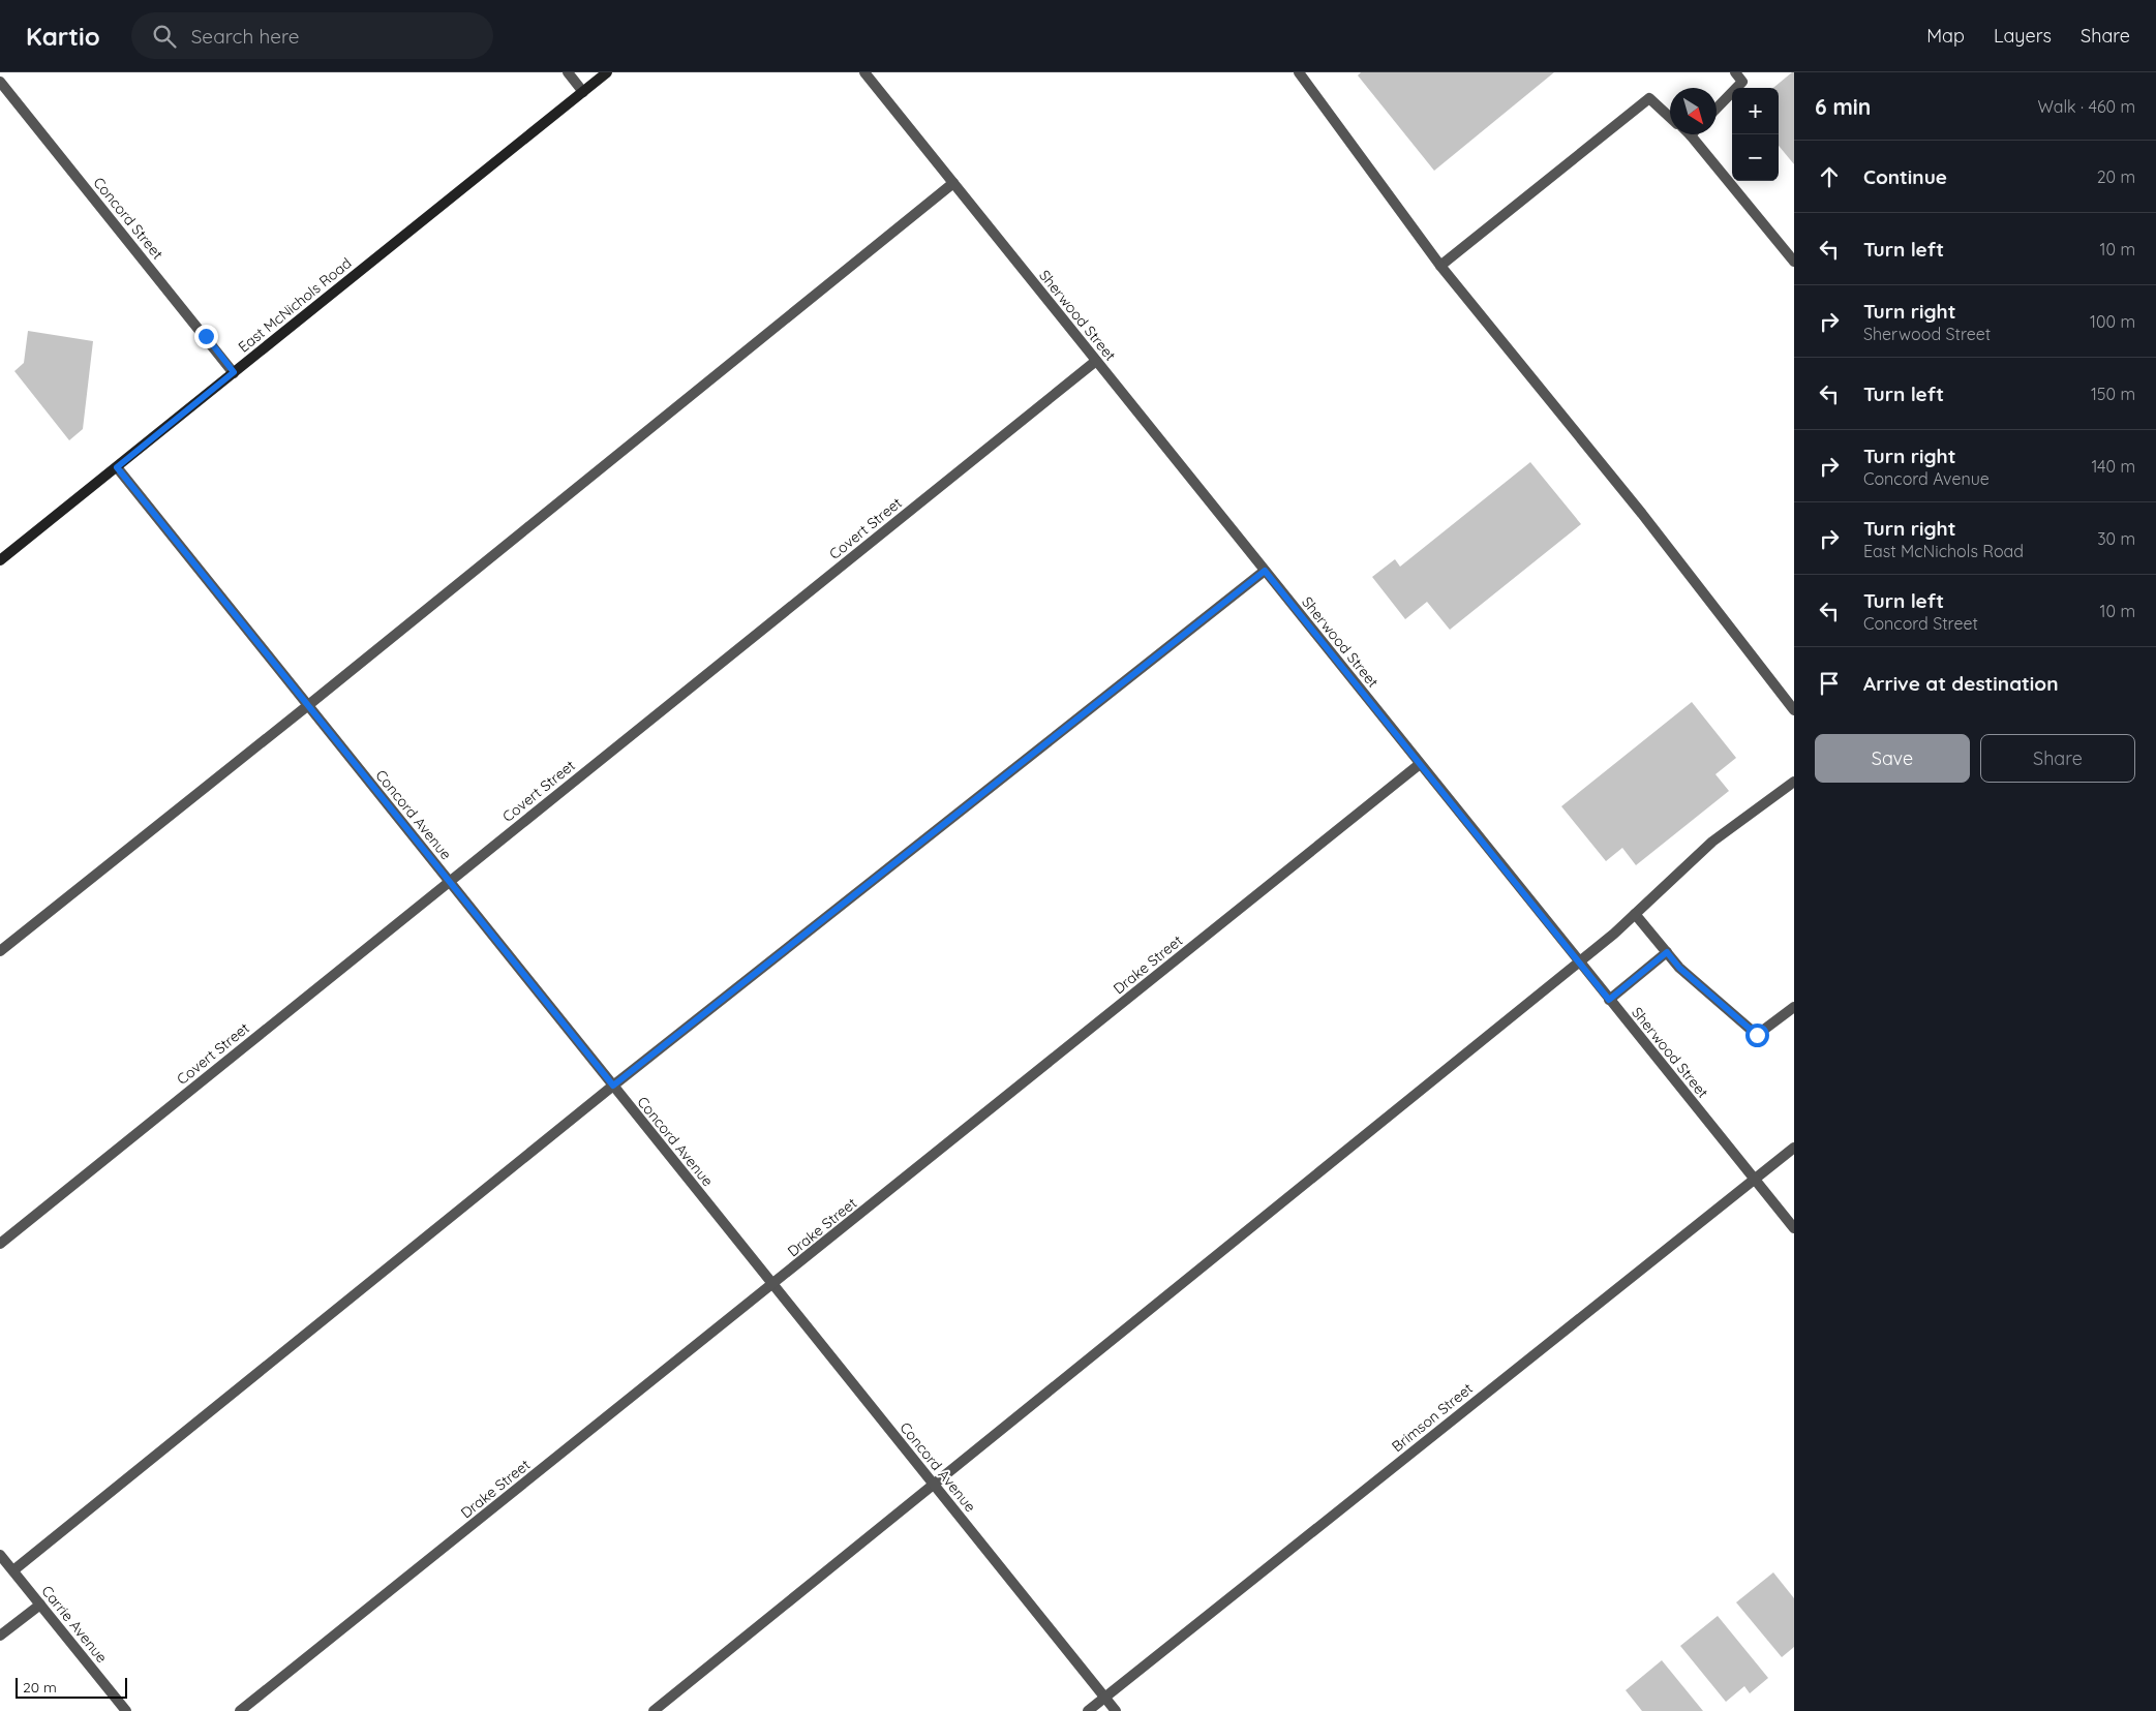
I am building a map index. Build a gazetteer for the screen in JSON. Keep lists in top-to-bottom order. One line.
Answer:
{"streets":{"main road":["East McNichols Road"],"street":["Concord Street","Sherwood Street","Covert Street","Concord Avenue","Drake Street","Brimson Street","Carrie Avenue"]},"crossings":[["Concord Street","East McNichols Road"],["East McNichols Road","Concord Avenue"],["Sherwood Street","Covert Street"],["Sherwood Street","Drake Street"],["Sherwood Street","Brimson Street"],["Covert Street","Concord Avenue"],["Concord Avenue","Drake Street"],["Concord Avenue","Brimson Street"]],"scale_bar":"20 m","north":"bottom right","page":{"header":"Kartio","search":"Search here","nav":["Map","Layers","Share"],"heading":["6 min","Walk · 460 m"],"map_buttons":["+","−"],"list":[["Continue","20 m"],["Turn left","10 m"],["Turn right","Sherwood Street","100 m"],["Turn left","150 m"],["Turn right","Concord Avenue","140 m"],["Turn right","East McNichols Road","30 m"],["Turn left","Concord Street","10 m"],"Arrive at destination"],"buttons":["Save","Share"],"scale":"20 m"}}
